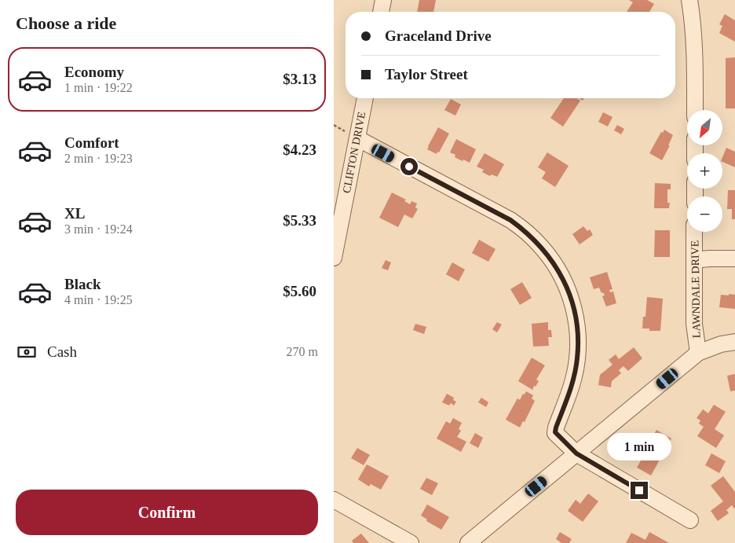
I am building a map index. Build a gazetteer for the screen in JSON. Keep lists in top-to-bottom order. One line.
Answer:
{"streets":{"street":["CLIFTON DRIVE","LAWNDALE DRIVE"]},"north":"bottom left","page":{"heading":"Choose a ride","banner":["Graceland Drive","Taylor Street"],"list":[{"name":"Economy","note":"1 min · 19:22","value":"$3.13"},{"name":"Comfort","note":"2 min · 19:23","value":"$4.23"},{"name":"XL","note":"3 min · 19:24","value":"$5.33"},{"name":"Black","note":"4 min · 19:25","value":"$5.60"}],"map_buttons":["+","−"],"pay":["Cash","270 m"],"bubble":"1 min","buttons":"Confirm"}}
